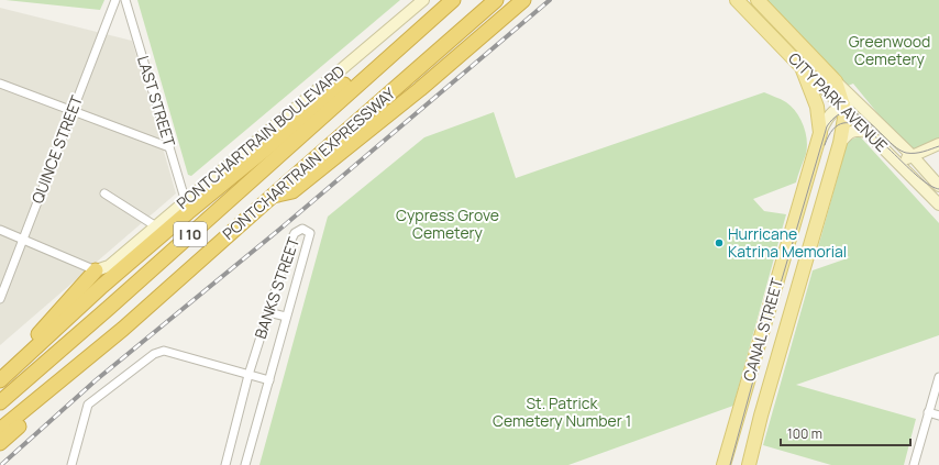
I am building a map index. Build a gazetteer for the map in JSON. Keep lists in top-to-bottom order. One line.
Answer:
{"streets":{"highway":["PONTCHARTRAIN EXPRESSWAY","I 10"],"main road":["CITY PARK AVENUE","PONTCHARTRAIN BOULEVARD","CANAL STREET"],"street":["LAST STREET","QUINCE STREET","BANKS STREET"]},"crossings":[["LAST STREET","PONTCHARTRAIN BOULEVARD"],["CITY PARK AVENUE","CANAL STREET"]],"parks":["Greenwood Cemetery","Cypress Grove Cemetery","St. Patrick Cemetery Number 1"],"places":["Hurricane Katrina Memorial"],"scale_bar":"100 m"}
